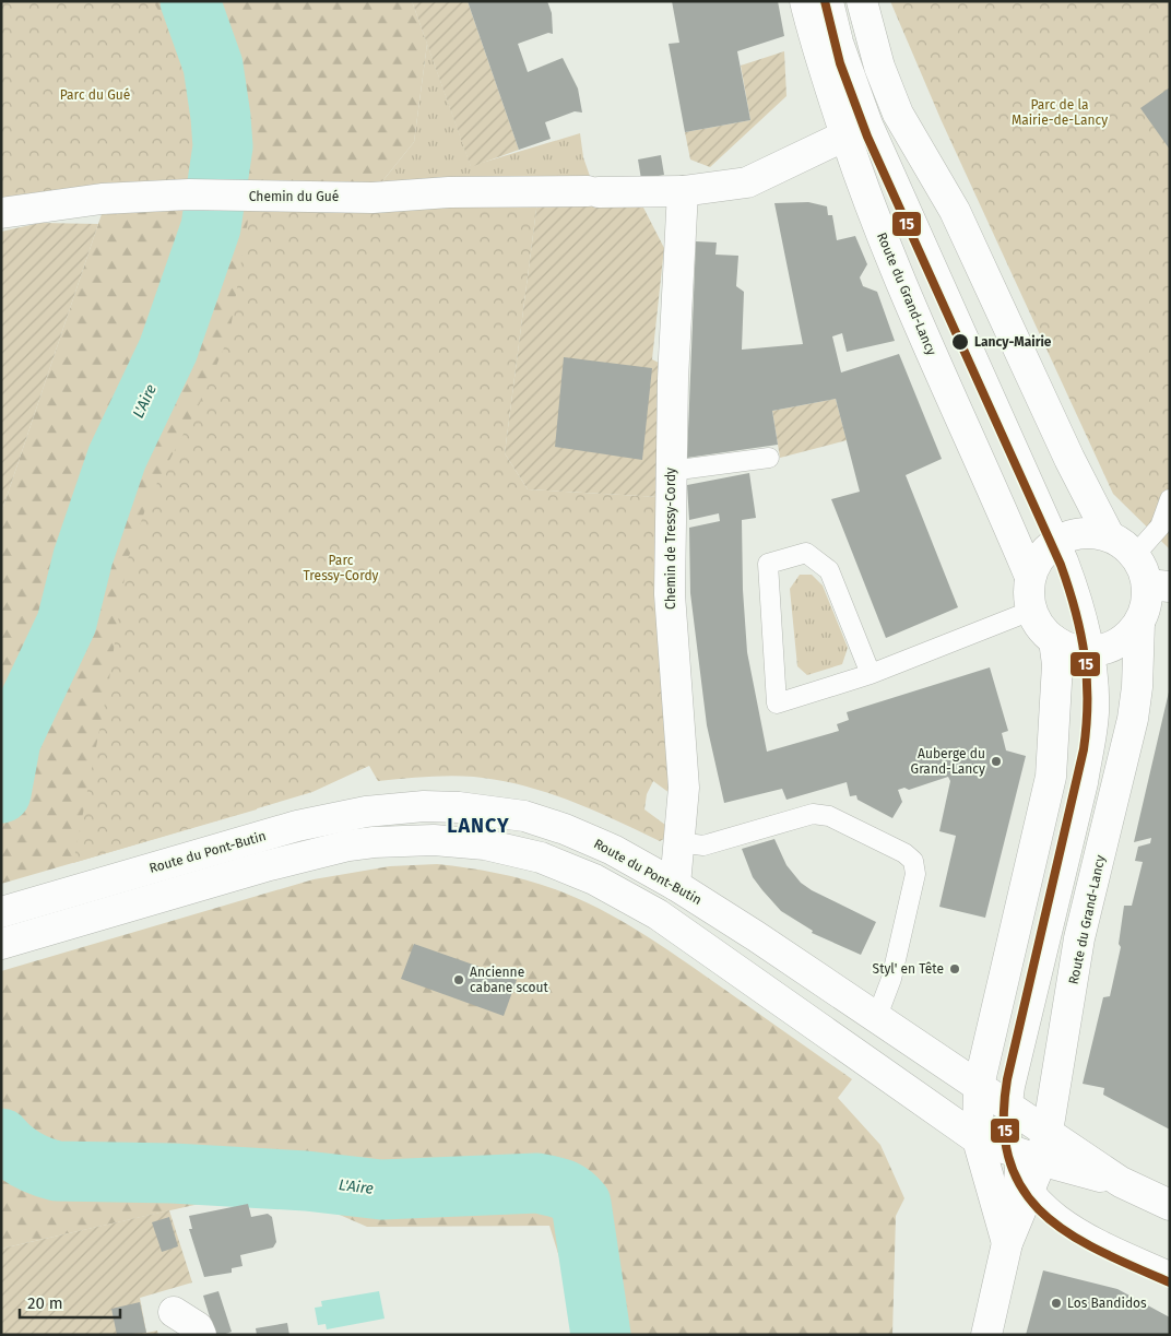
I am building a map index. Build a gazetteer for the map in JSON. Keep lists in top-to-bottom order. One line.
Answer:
{"streets":{"main road":["Chemin du Gué","Route du Grand-Lancy","Chemin de Tressy-Cordy","Route du Pont-Butin"]},"crossings":[["Chemin du Gué","Route du Grand-Lancy"],["Chemin du Gué","Chemin de Tressy-Cordy"],["Route du Grand-Lancy","Route du Pont-Butin"],["Chemin de Tressy-Cordy","Route du Pont-Butin"]],"districts":["LANCY"],"water":["L'Aire"],"parks":["Parc du Gué","Parc de la Mairie-de-Lancy","Parc Tressy-Cordy"],"places":["Lancy-Mairie","Auberge du Grand-Lancy","Styl' en Tête","Ancienne cabane scout","Los Bandidos"],"lines":["transit line 15"],"scale_bar":"20 m"}
